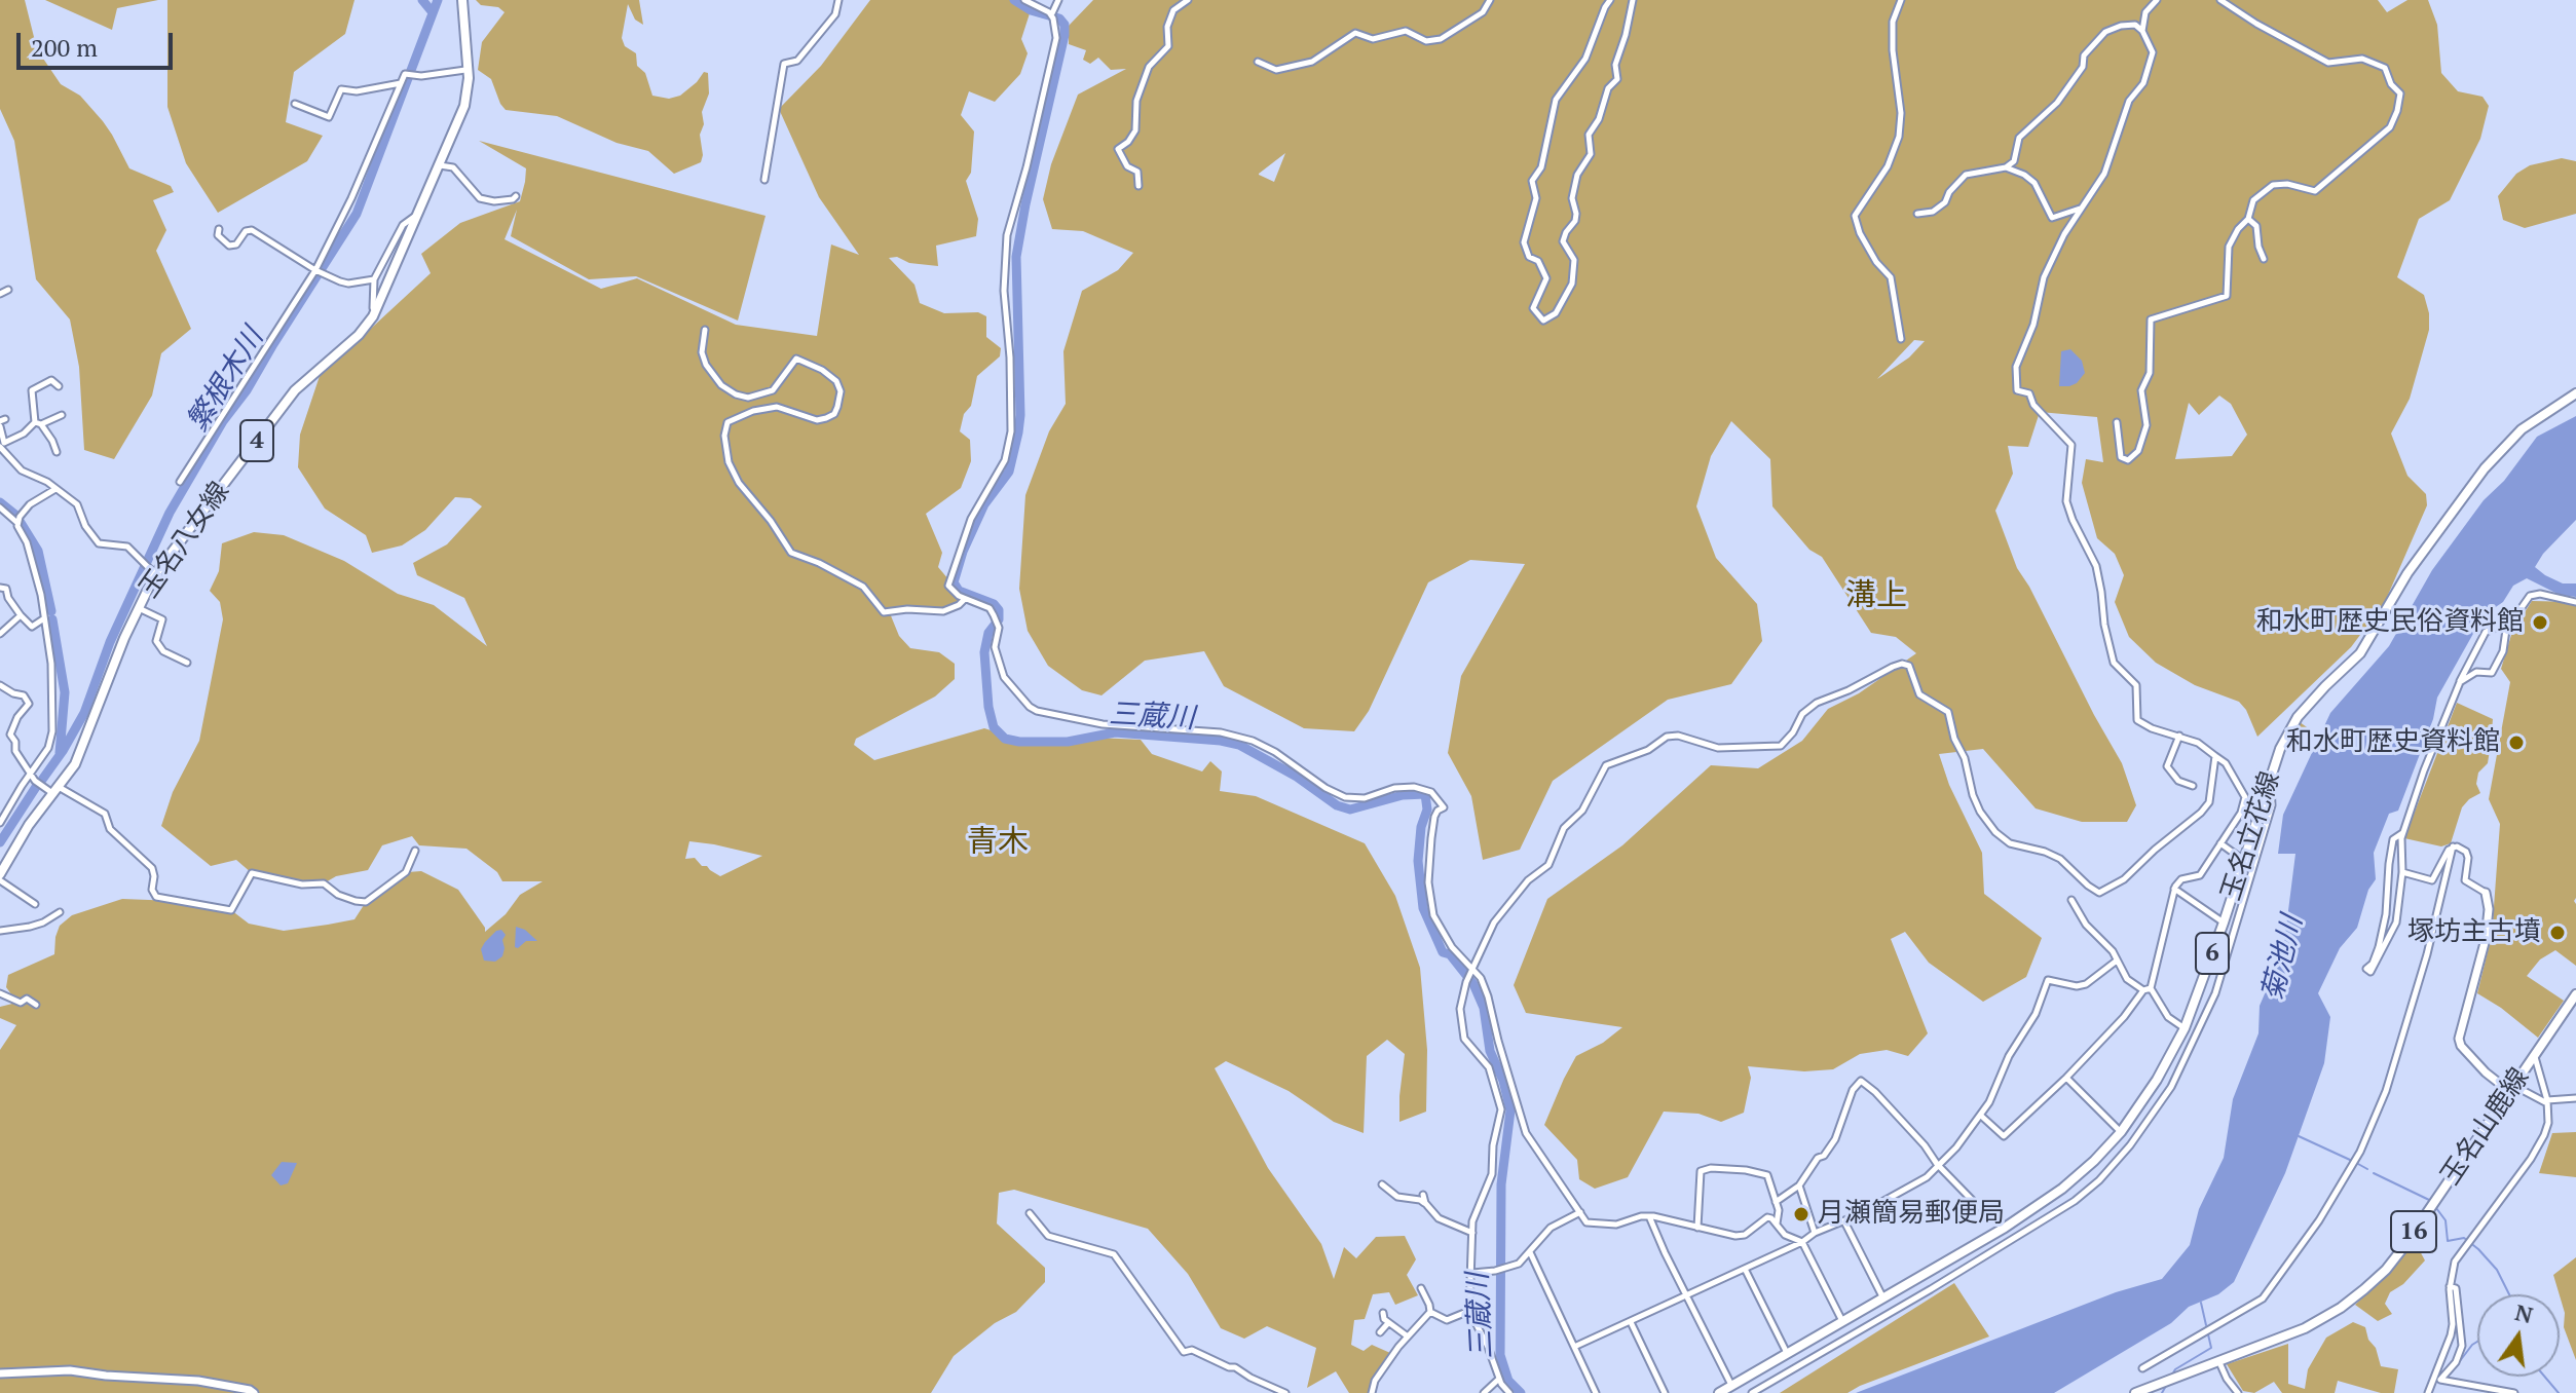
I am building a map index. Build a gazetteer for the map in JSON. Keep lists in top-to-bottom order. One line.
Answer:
{"streets":{"main road":["4","玉名八女線","玉名立花線","6","玉名山鹿線","16"]},"districts":["溝上","青木"],"water":["繁根木川","三蔵川","菊池川"],"places":["和水町歴史民俗資料館","和水町歴史資料館","塚坊主古墳","月瀬簡易郵便局"],"scale_bar":"200 m","north":"top"}
